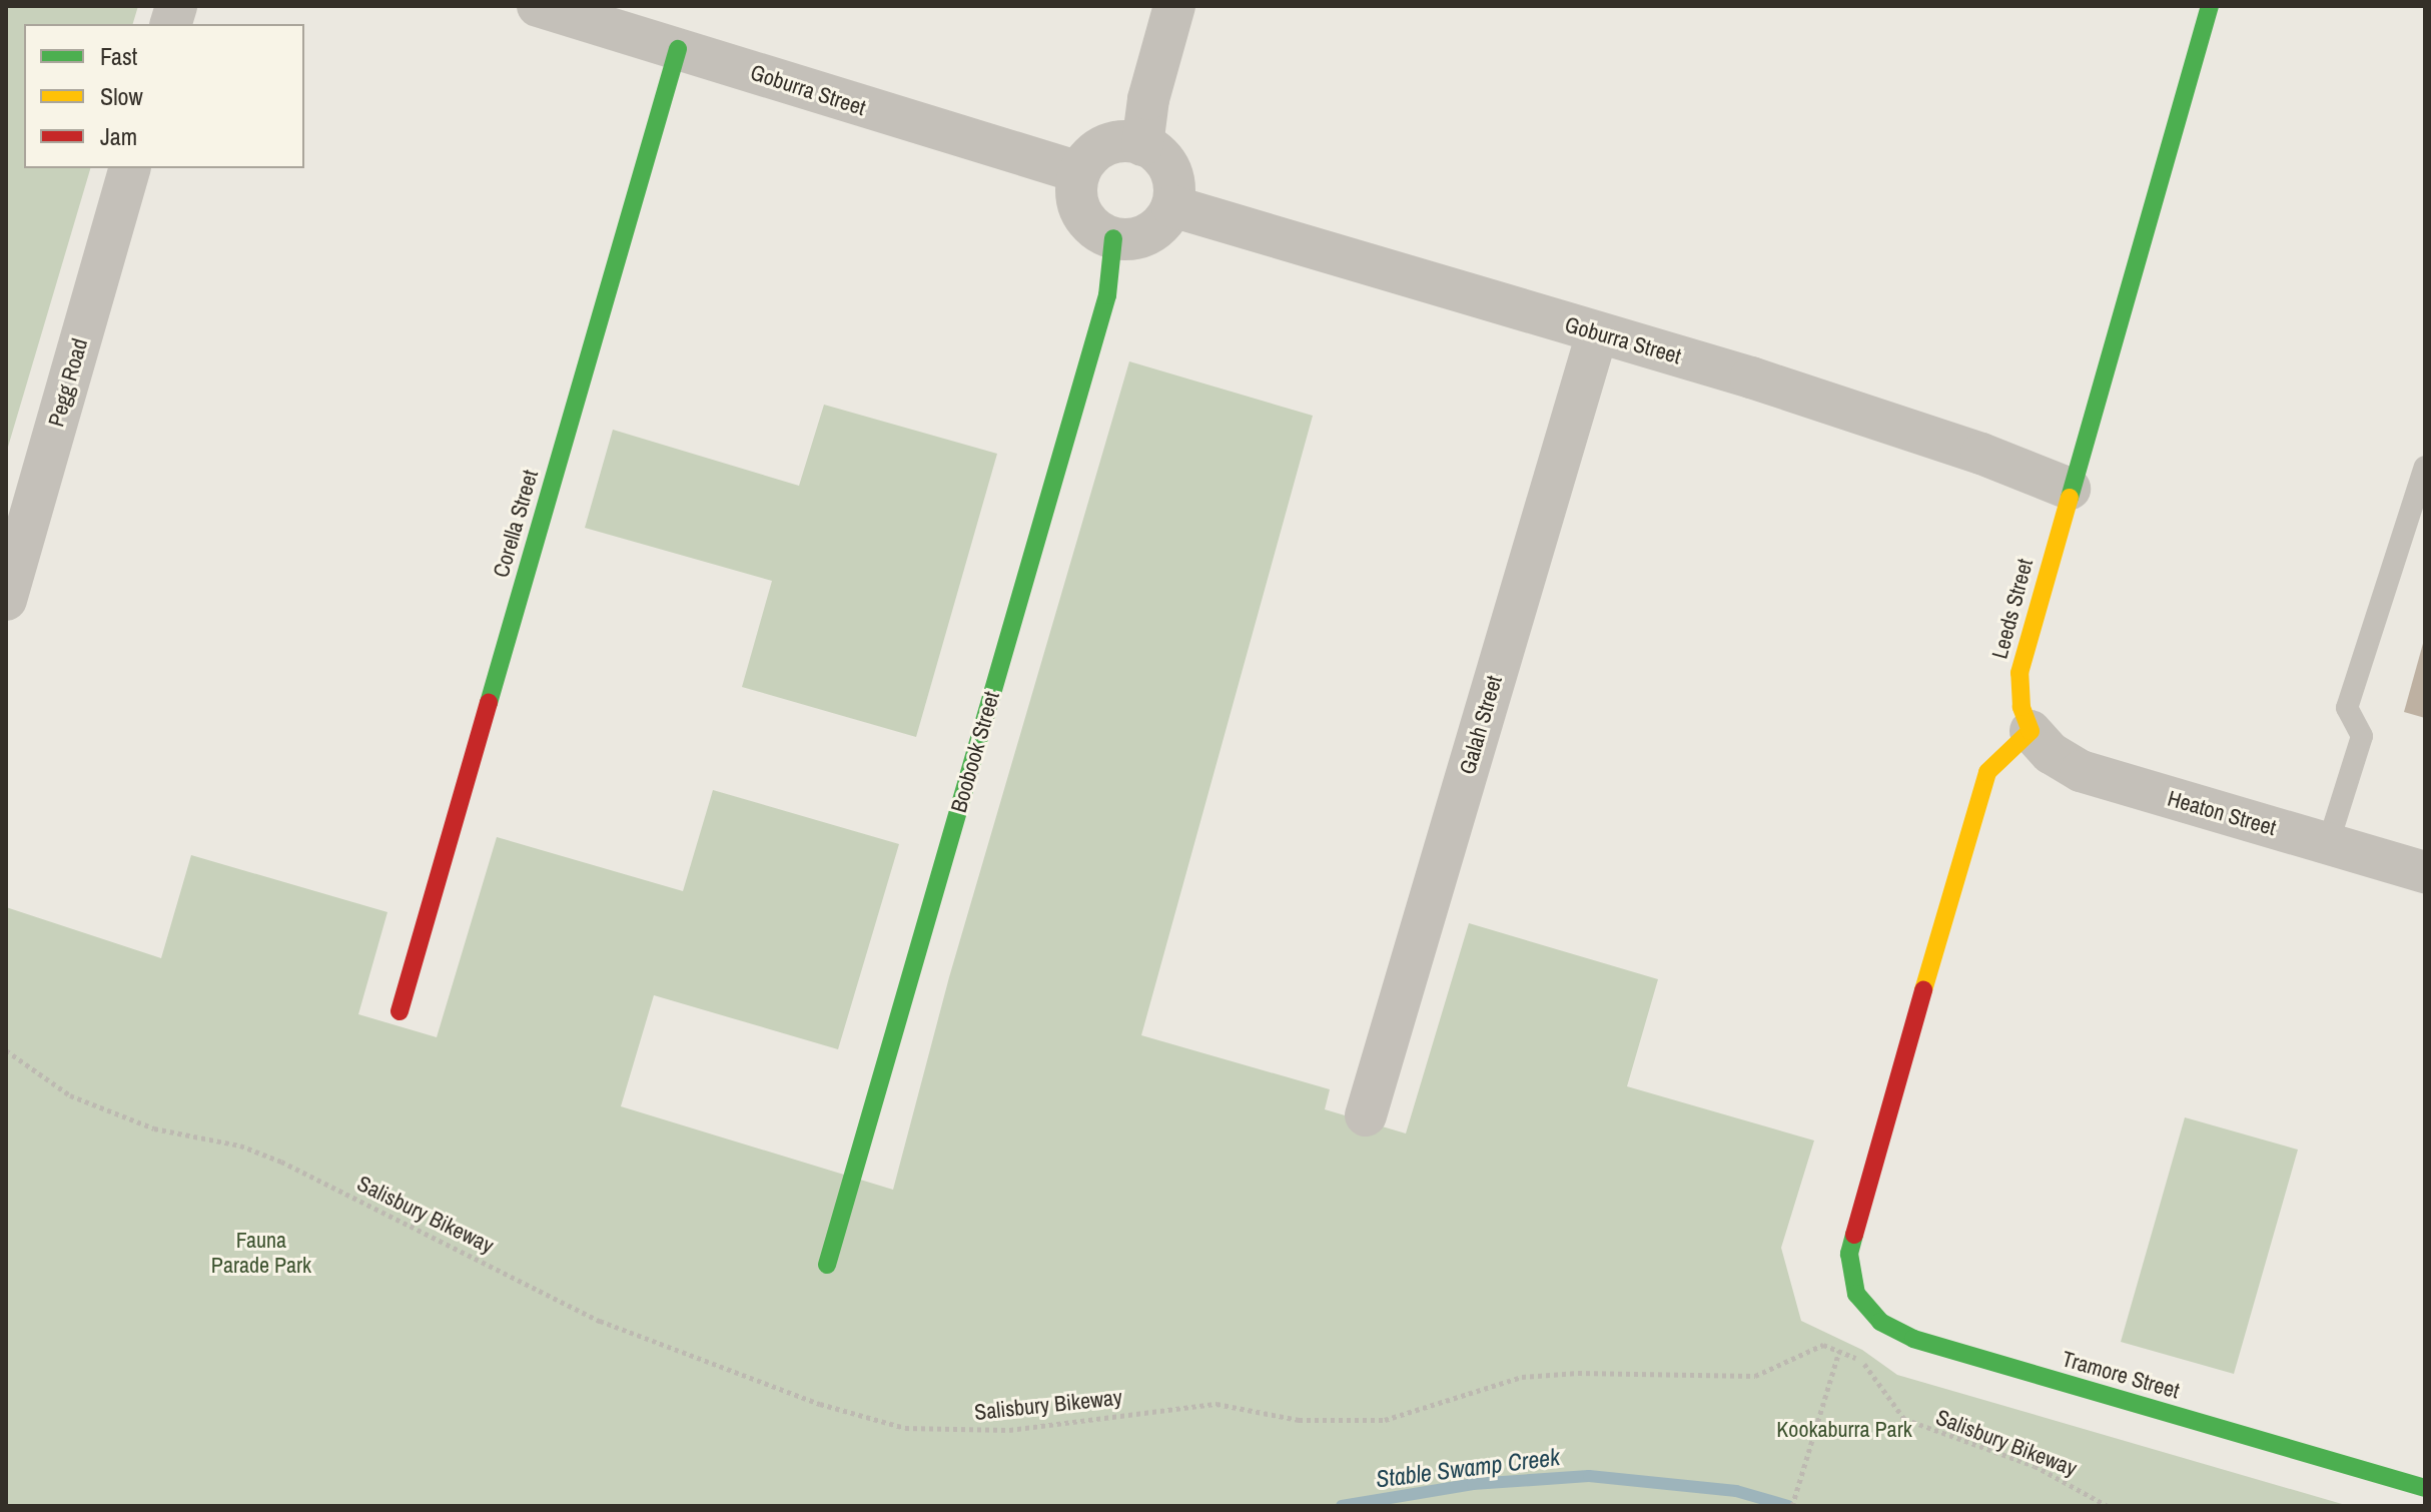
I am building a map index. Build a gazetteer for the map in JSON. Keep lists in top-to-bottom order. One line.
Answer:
{"streets":{"street":["Goburra Street","Pegg Road","Corella Street","Leeds Street","Galah Street","Boobook Street","Heaton Street","Tramore Street"],"path":["Salisbury Bikeway"]},"crossings":[["Goburra Street","Corella Street"],["Goburra Street","Leeds Street"],["Goburra Street","Galah Street"],["Goburra Street","Boobook Street"],["Leeds Street","Heaton Street"],["Leeds Street","Tramore Street"],["Heaton Street","Tramore Street"]],"water":["Stable Swamp Creek"],"parks":["Fauna Parade Park","Kookaburra Park"],"legend":["Fast","Slow","Jam"]}
